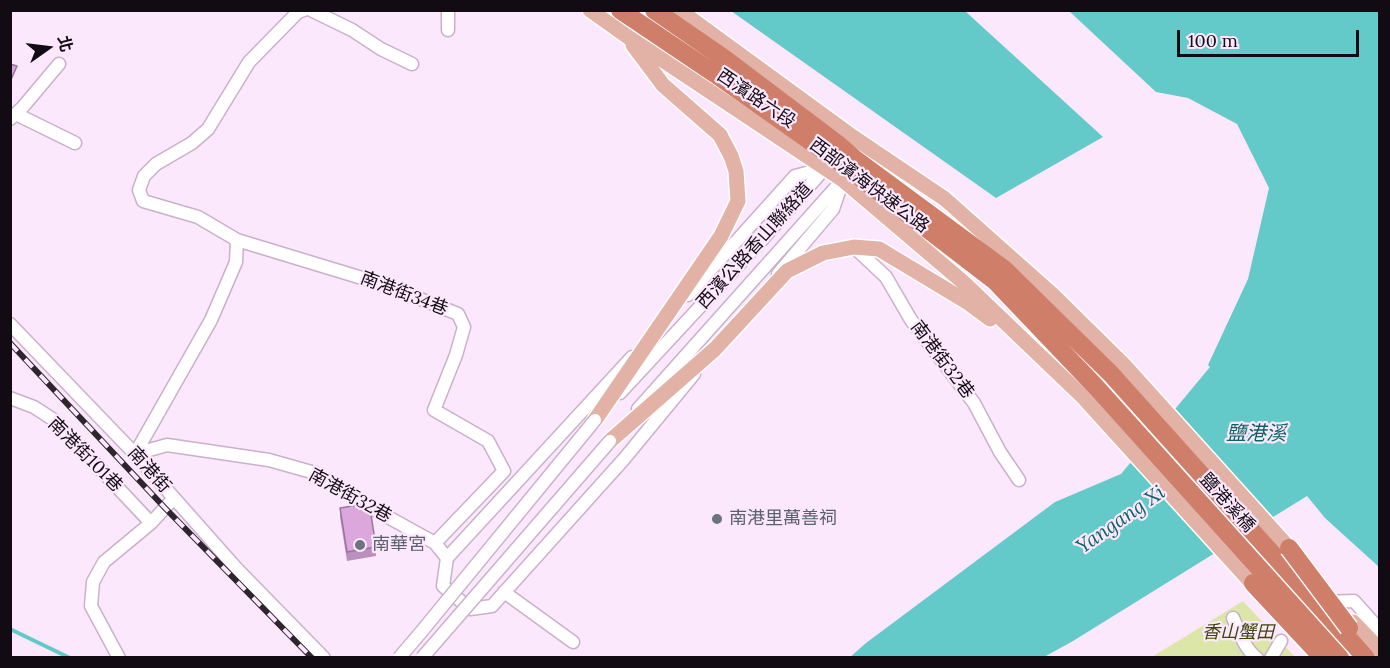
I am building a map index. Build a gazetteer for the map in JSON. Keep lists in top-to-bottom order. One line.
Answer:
{"streets":{"highway":["西部濱海快速公路","鹽港溪橋"],"main road":["西濱路六段"],"street":["西濱公路香山聯絡道","南港街34巷","南港街32巷","南港街101巷","南港街"]},"crossings":[["西濱路六段","西部濱海快速公路"],["西濱路六段","西濱公路香山聯絡道"],["西濱路六段","鹽港溪橋"],["西部濱海快速公路","西濱公路香山聯絡道"],["西部濱海快速公路","鹽港溪橋"],["南港街34巷","南港街32巷"],["南港街32巷","南港街"],["南港街101巷","南港街"]],"water":["鹽港溪","Yangang Xi"],"parks":["香山蟹田"],"places":["南港里萬善祠","南華宮"],"scale_bar":"100 m","north":"right"}
